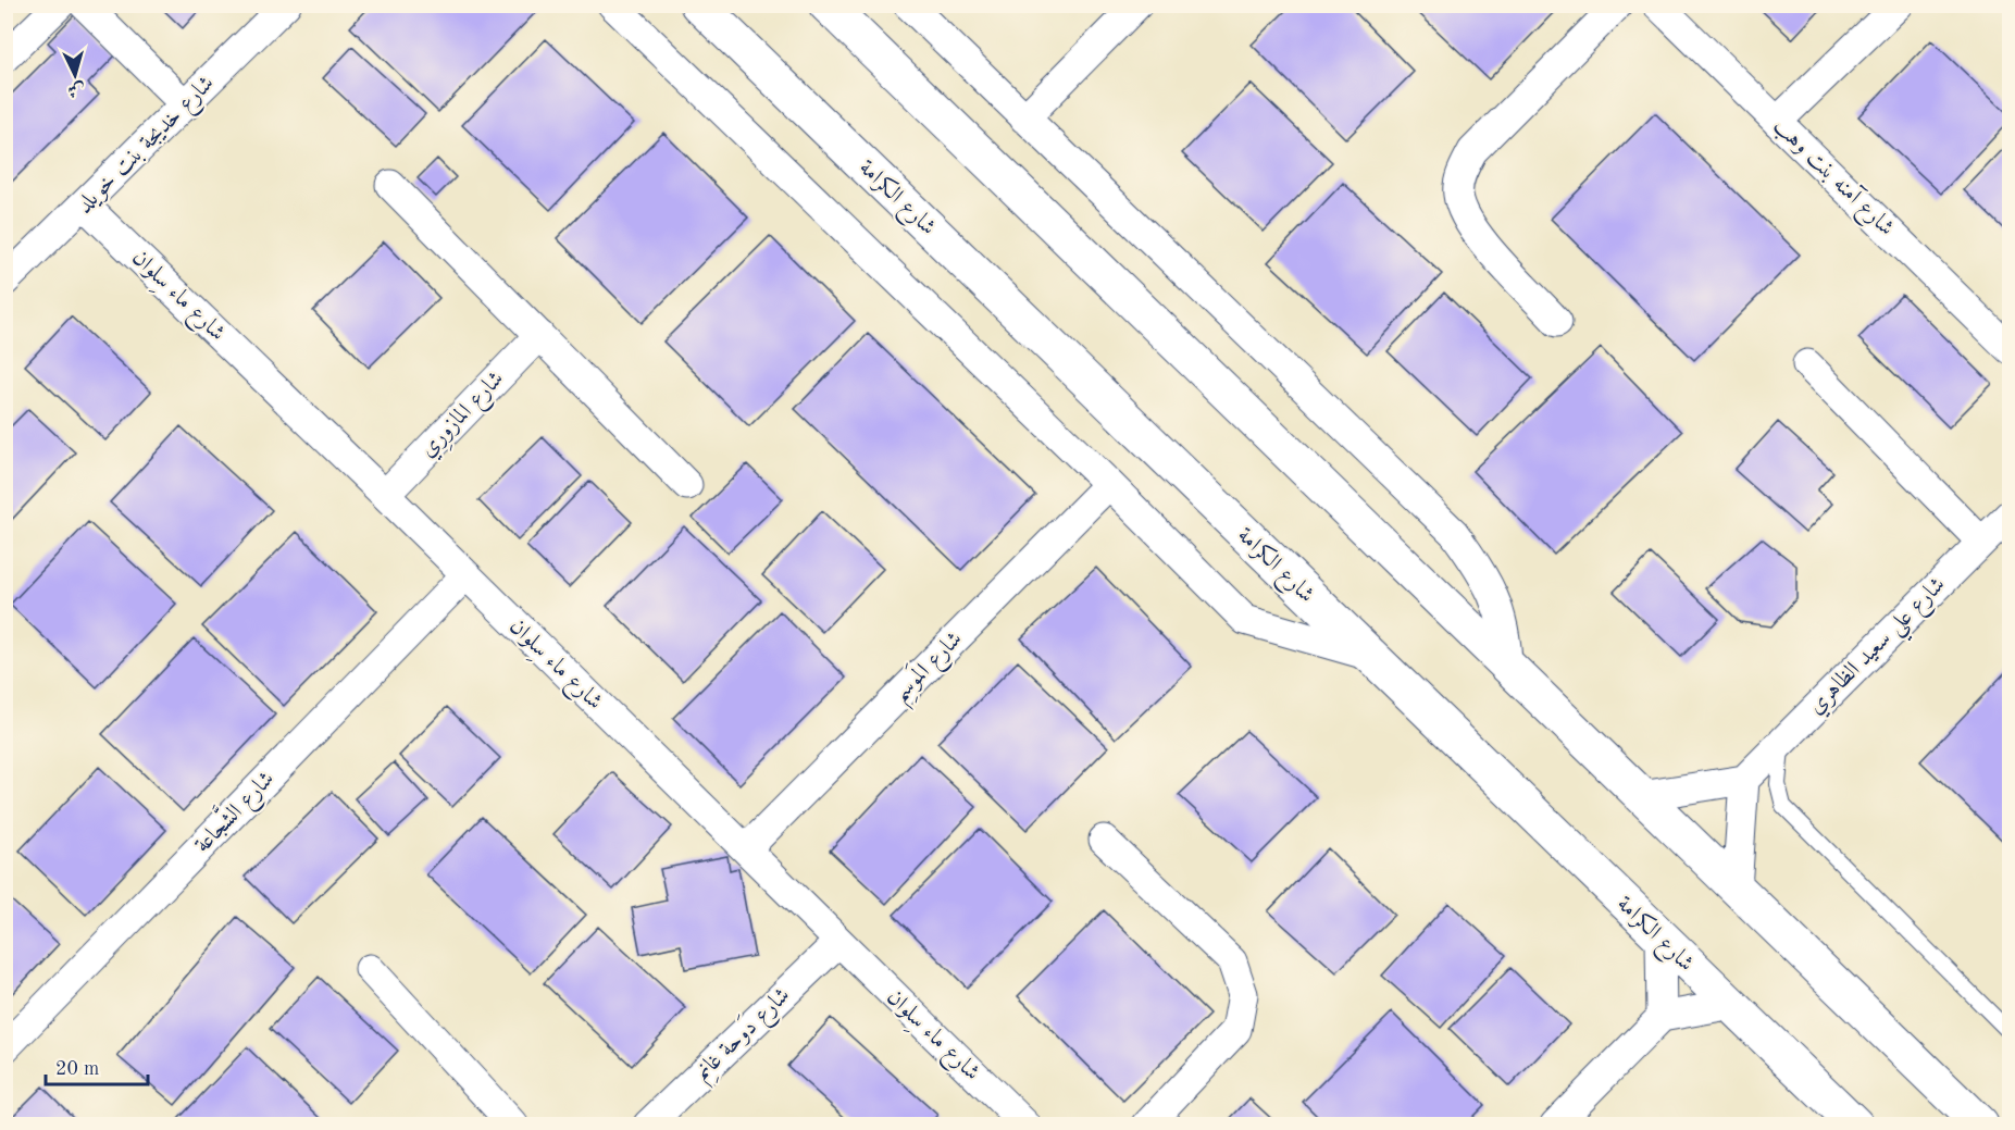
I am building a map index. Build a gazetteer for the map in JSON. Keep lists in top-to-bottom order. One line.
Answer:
{"streets":{"main road":["شارع الكرامة"],"street":["شارع خديجة بنت خويلد","شارع آمنه بنت وهب","شارع ماء سِلوان","شارع المازورِي","شارع علي سعيد الظاهري","شارع المَوسِم","شارع الشَّجاعة","شارع دَوحة غانِم"]},"crossings":[["شارع خديجة بنت خويلد","شارع ماء سِلوان"],["شارع ماء سِلوان","شارع المازورِي"],["شارع ماء سِلوان","شارع المَوسِم"],["شارع ماء سِلوان","شارع الشَّجاعة"],["شارع ماء سِلوان","شارع دَوحة غانِم"]],"scale_bar":"20 m","north":"bottom"}
